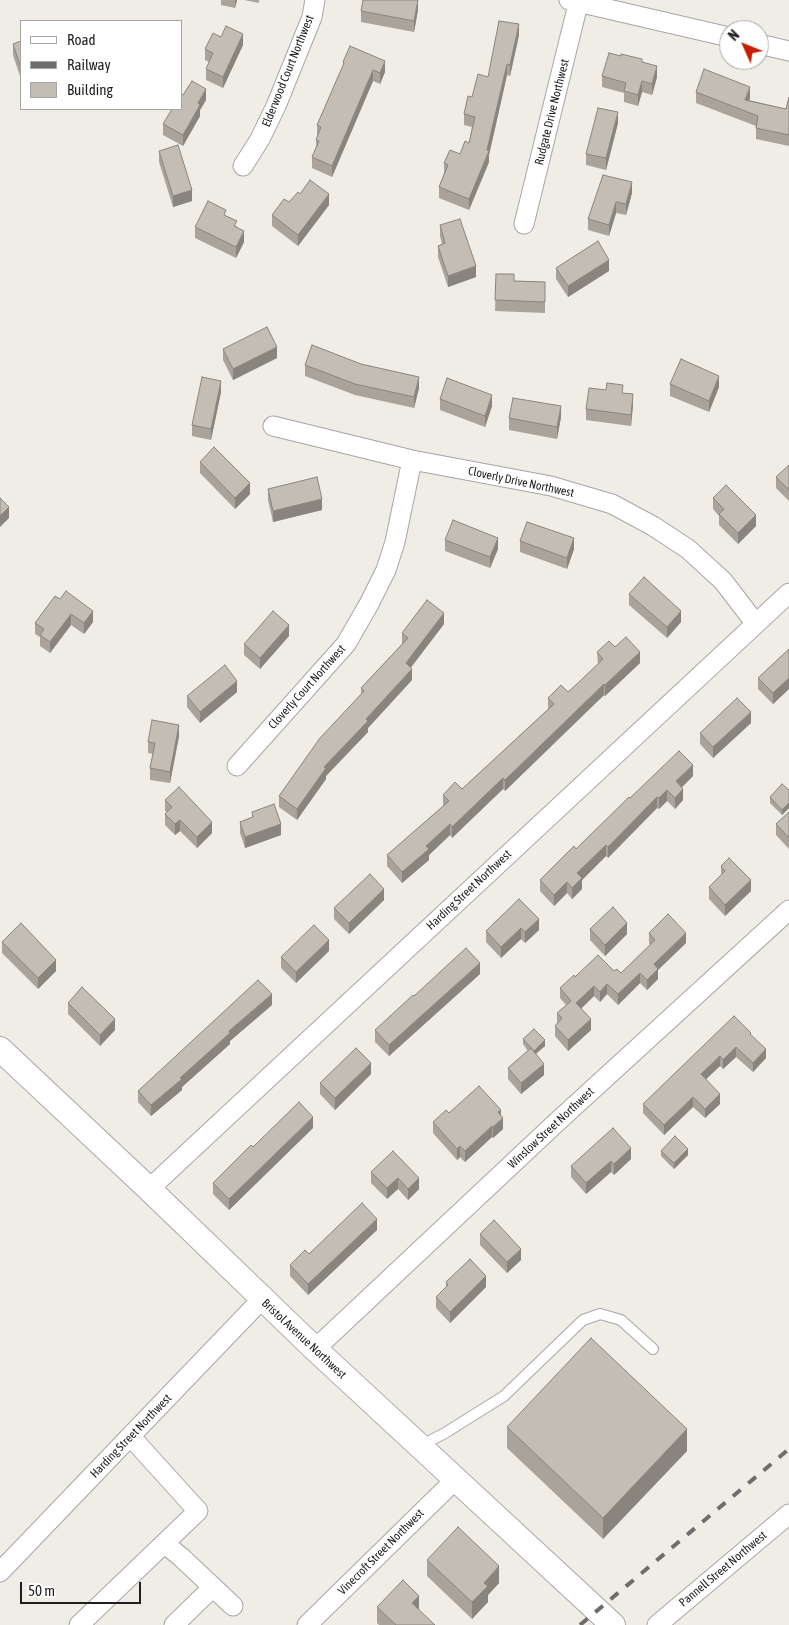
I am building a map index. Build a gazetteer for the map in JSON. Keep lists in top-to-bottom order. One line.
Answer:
{"streets":{"street":["Elderwood Court Northwest","Rudgate Drive Northwest","Cloverly Drive Northwest","Cloverly Court Northwest","Harding Street Northwest","Winslow Street Northwest","Bristol Avenue Northwest","Vinecroft Street Northwest","Pannell Street Northwest"]},"crossings":[["Cloverly Drive Northwest","Cloverly Court Northwest"],["Cloverly Drive Northwest","Harding Street Northwest"],["Harding Street Northwest","Bristol Avenue Northwest"],["Winslow Street Northwest","Bristol Avenue Northwest"],["Bristol Avenue Northwest","Vinecroft Street Northwest"]],"legend":["Road","Railway","Building"],"scale_bar":"50 m","north":"top left"}
